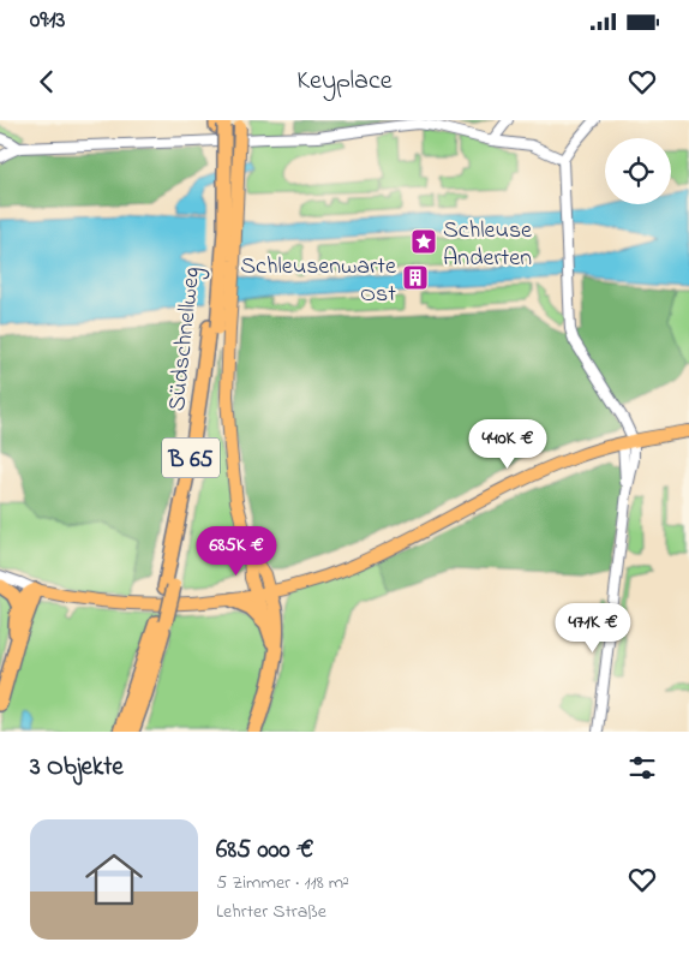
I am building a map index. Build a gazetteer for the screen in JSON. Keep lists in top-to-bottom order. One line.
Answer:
{"streets":{"highway":["Südschnellweg","B 65"]},"places":{"place":["Schleuse Anderten"],"building":["Schleusenwarte Ost"]},"page":{"status":"09:13","header":"Keyplace","price":["440K €","685K €","471K €"],"heading":"3 Objekte","list":[{"name":"685 000 €","note":"5 Zimmer · 118 m² · Lehrter Straße"}]}}
